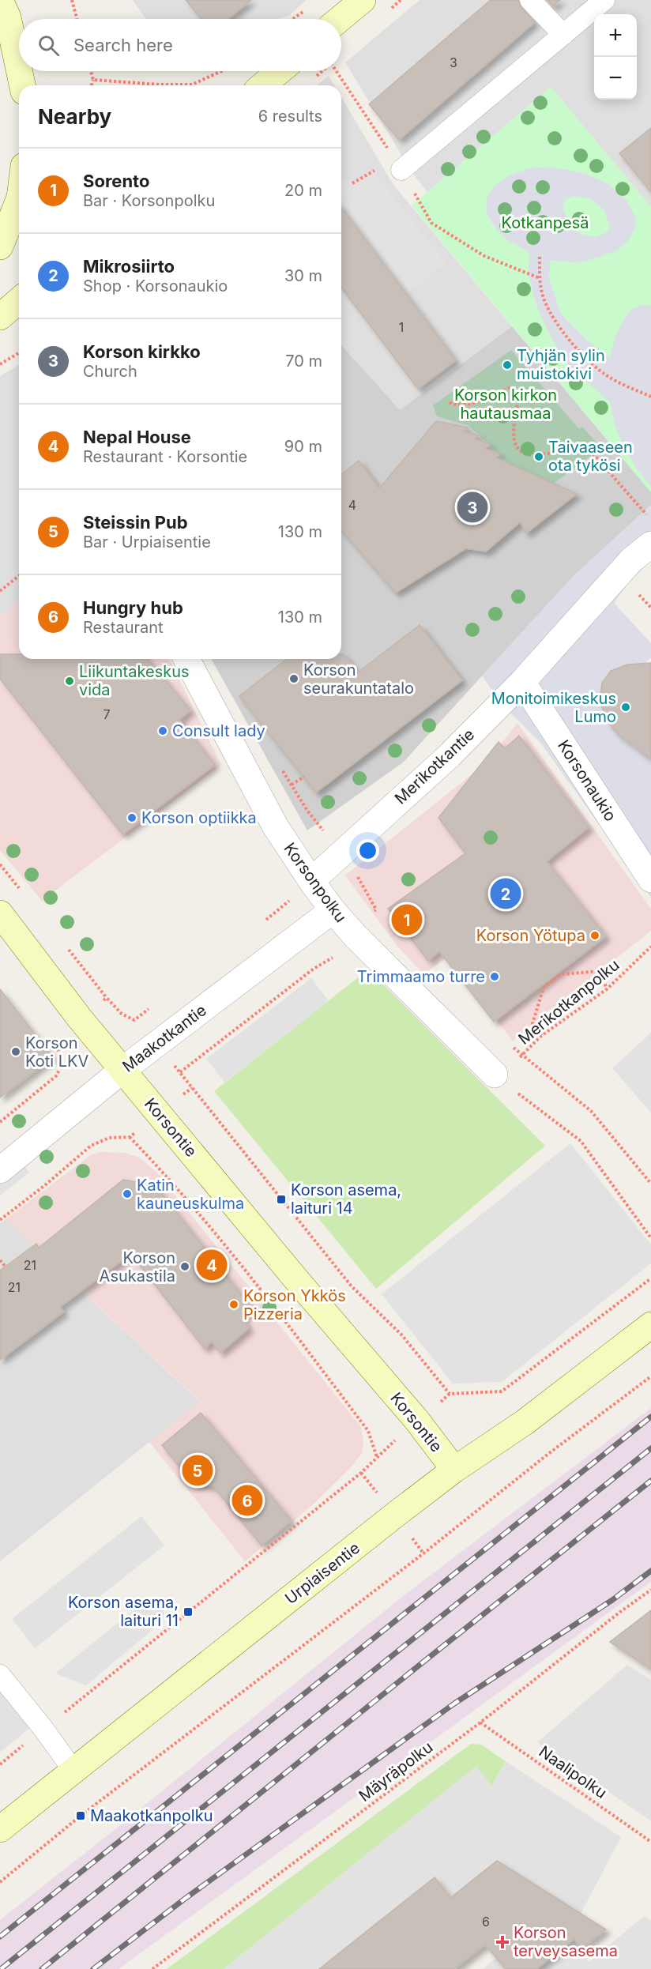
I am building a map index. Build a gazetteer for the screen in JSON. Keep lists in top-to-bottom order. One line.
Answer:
{"streets":{"main road":["Korsontie","Urpiaisentie"],"street":["Merikotkantie","Korsonaukio","Korsonpolku","Maakotkantie"],"path":["Merikotkanpolku","Mäyräpolku","Naalipolku"]},"crossings":[["Merikotkantie","Korsonaukio"],["Merikotkantie","Korsonpolku"],["Korsonpolku","Merikotkanpolku"],["Korsonpolku","Maakotkantie"],["Maakotkantie","Korsontie"],["Korsontie","Urpiaisentie"],["Mäyräpolku","Naalipolku"]],"parks":["Kotkanpesä","Korson kirkon hautausmaa"],"places":{"other":["Tyhjän sylin muistokivi","Taivaaseen ota tykösi","Korson seurakuntatalo","Liikuntakeskus vida","Monitoimikeskus Lumo","Consult lady","Korson optiikka","Korson Yötupa","Trimmaamo turre","Korson Koti LKV","Katin kauneuskulma","Korson Asukastila","Korson Ykkös Pizzeria"],"transit":["Korson asema, laituri 14","Korson asema, laituri 11","Maakotkanpolku"],"health":["Korson terveysasema"]},"house_numbers":["3","1","4","7","21","21","6"],"page":{"map_buttons":["+","−"],"search":"Search here","heading":["Nearby","6 results"],"list":[{"mark":"1","name":"Sorento","note":"Bar · Korsonpolku","value":"20 m"},{"mark":"2","name":"Mikrosiirto","note":"Shop · Korsonaukio","value":"30 m"},{"mark":"3","name":"Korson kirkko","note":"Church","value":"70 m"},{"mark":"4","name":"Nepal House","note":"Restaurant · Korsontie","value":"90 m"},{"mark":"5","name":"Steissin Pub","note":"Bar · Urpiaisentie","value":"130 m"},{"mark":"6","name":"Hungry hub","note":"Restaurant","value":"130 m"}],"pins":["3","2","1","4","5","6"]}}
